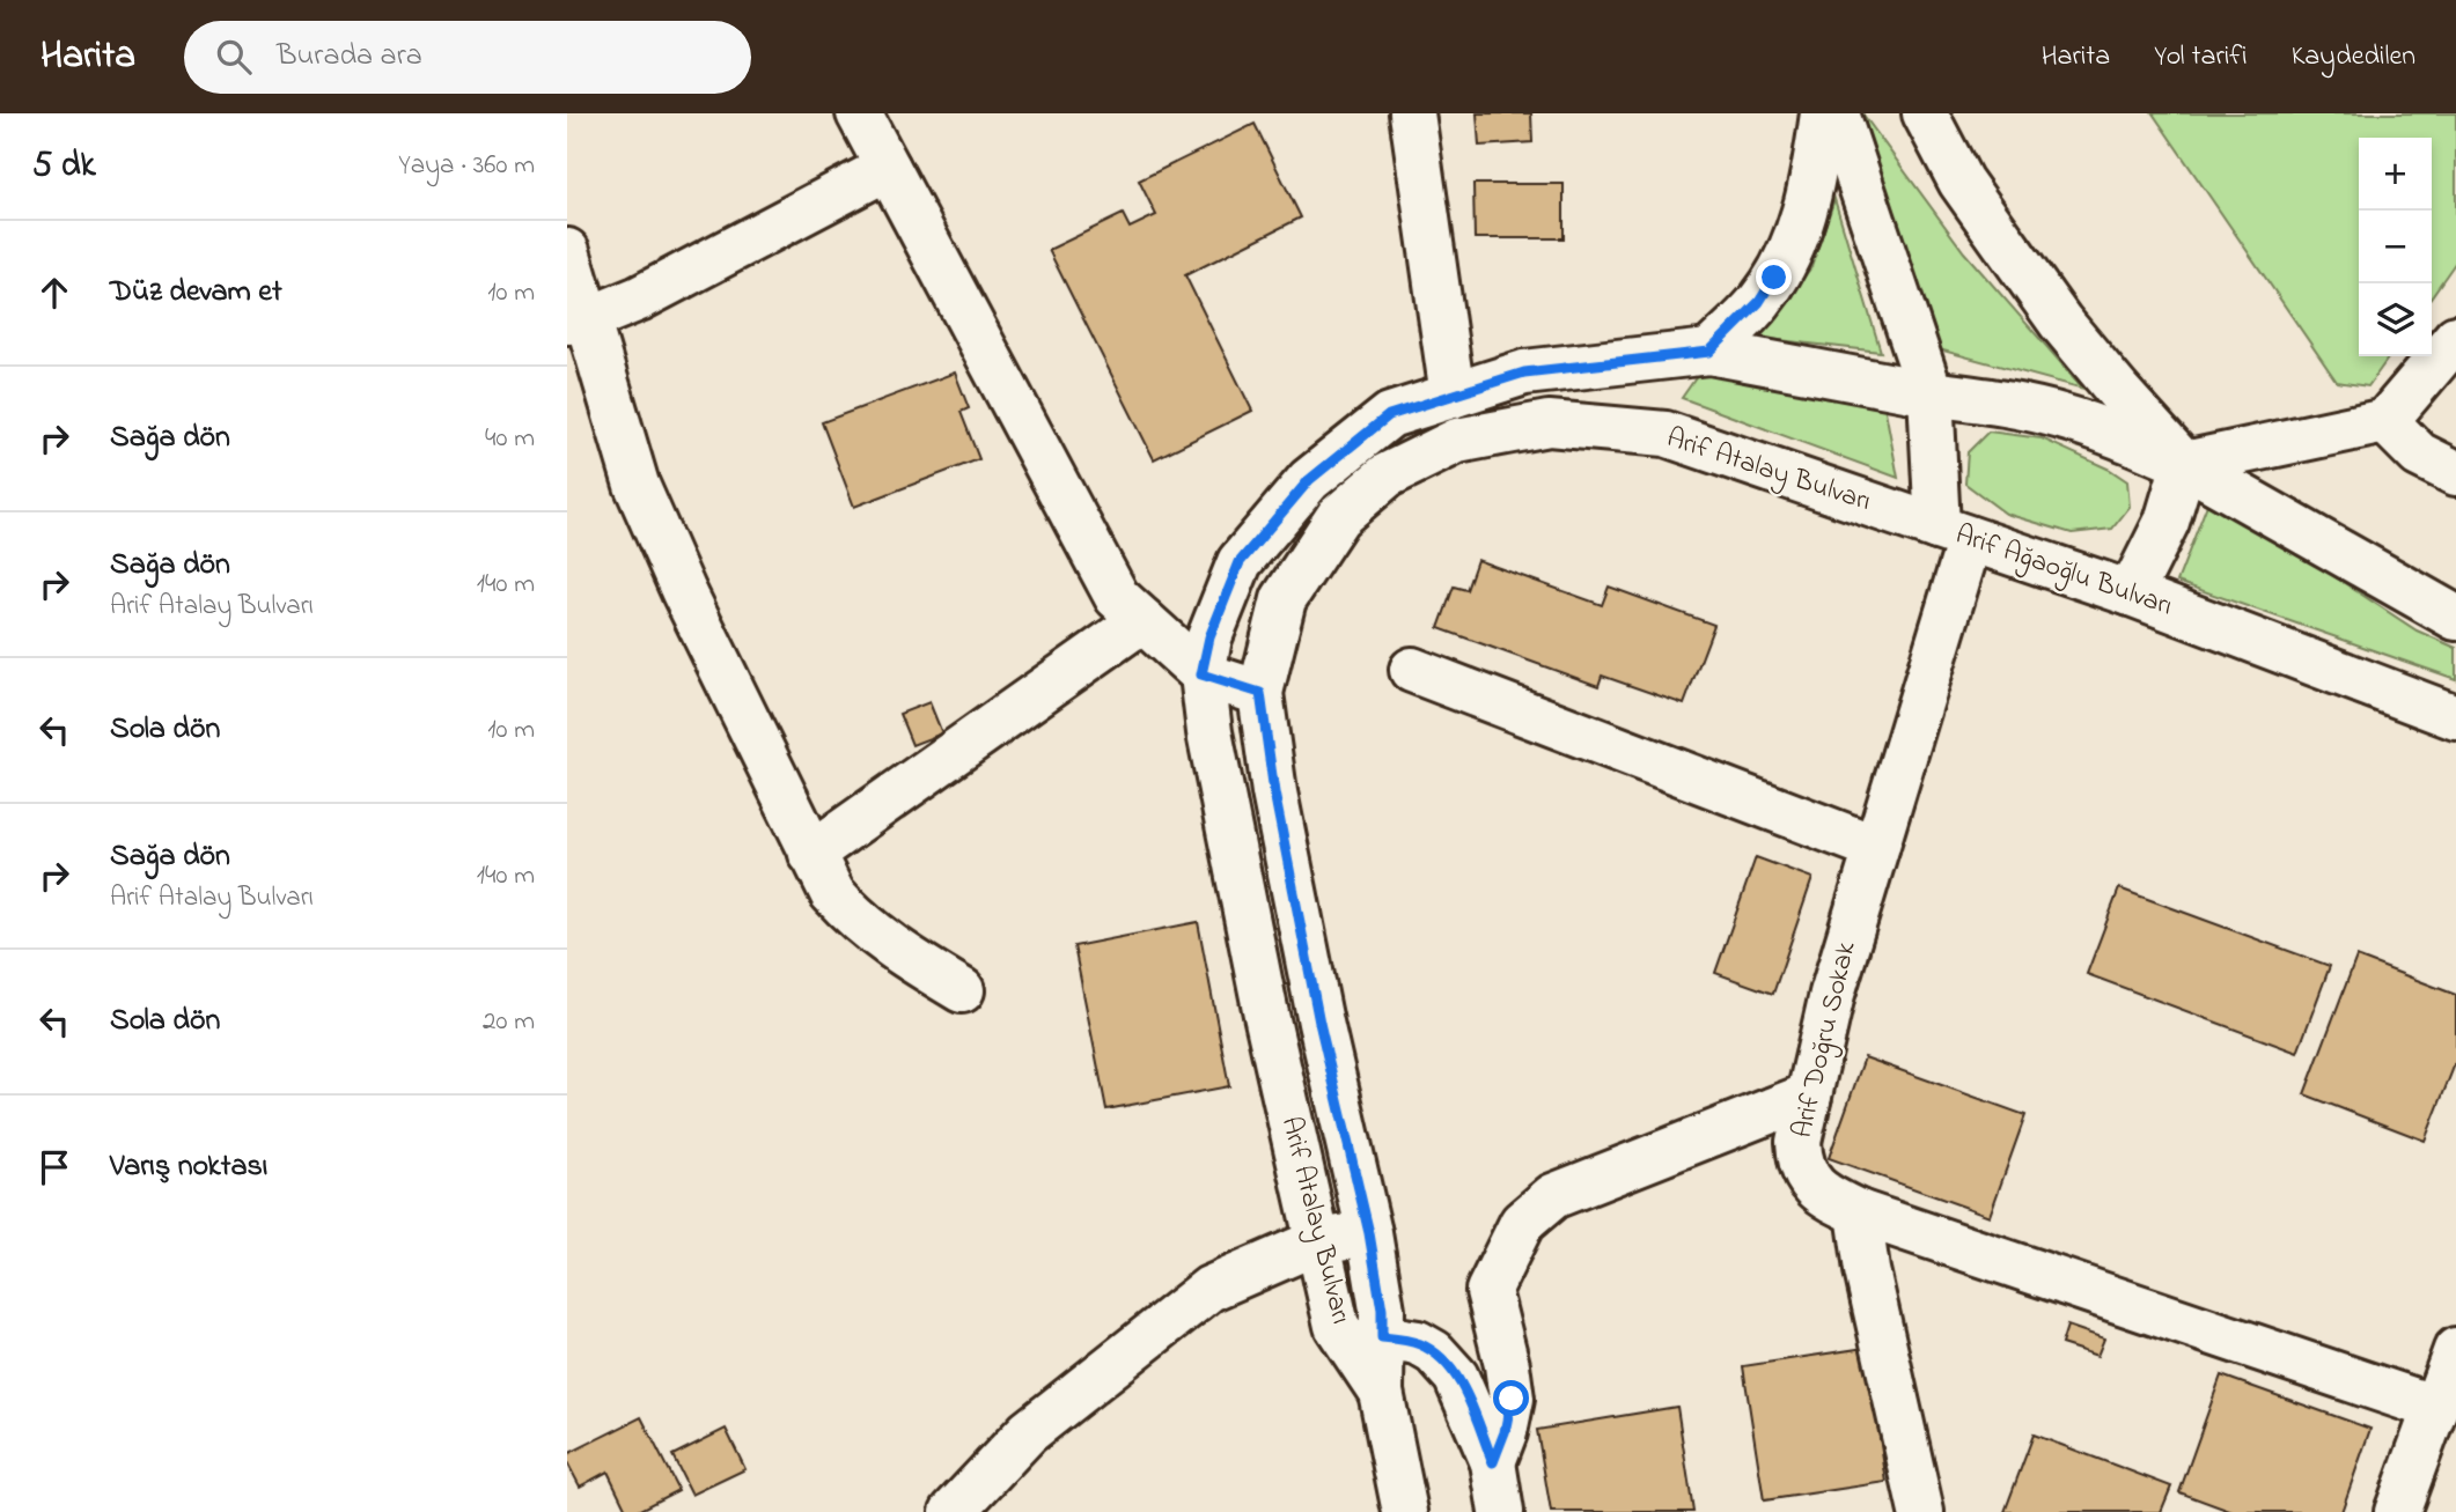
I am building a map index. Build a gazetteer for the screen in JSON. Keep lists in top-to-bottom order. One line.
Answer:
{"streets":{"main road":["Arif Atalay Bulvarı","Arif Ağaoğlu Bulvarı","Arif Doğru Sokak"]},"crossings":[["Arif Atalay Bulvarı","Arif Ağaoğlu Bulvarı"],["Arif Atalay Bulvarı","Arif Doğru Sokak"],["Arif Ağaoğlu Bulvarı","Arif Doğru Sokak"]],"page":{"header":"Harita","search":"Burada ara","nav":["Harita","Yol tarifi","Kaydedilen"],"heading":["5 dk","Yaya · 360 m"],"map_buttons":["+","−"],"list":[["Düz devam et","10 m"],["Sağa dön","40 m"],["Sağa dön","Arif Atalay Bulvarı","140 m"],["Sola dön","10 m"],["Sağa dön","Arif Atalay Bulvarı","140 m"],["Sola dön","20 m"],"Varış noktası"]}}
